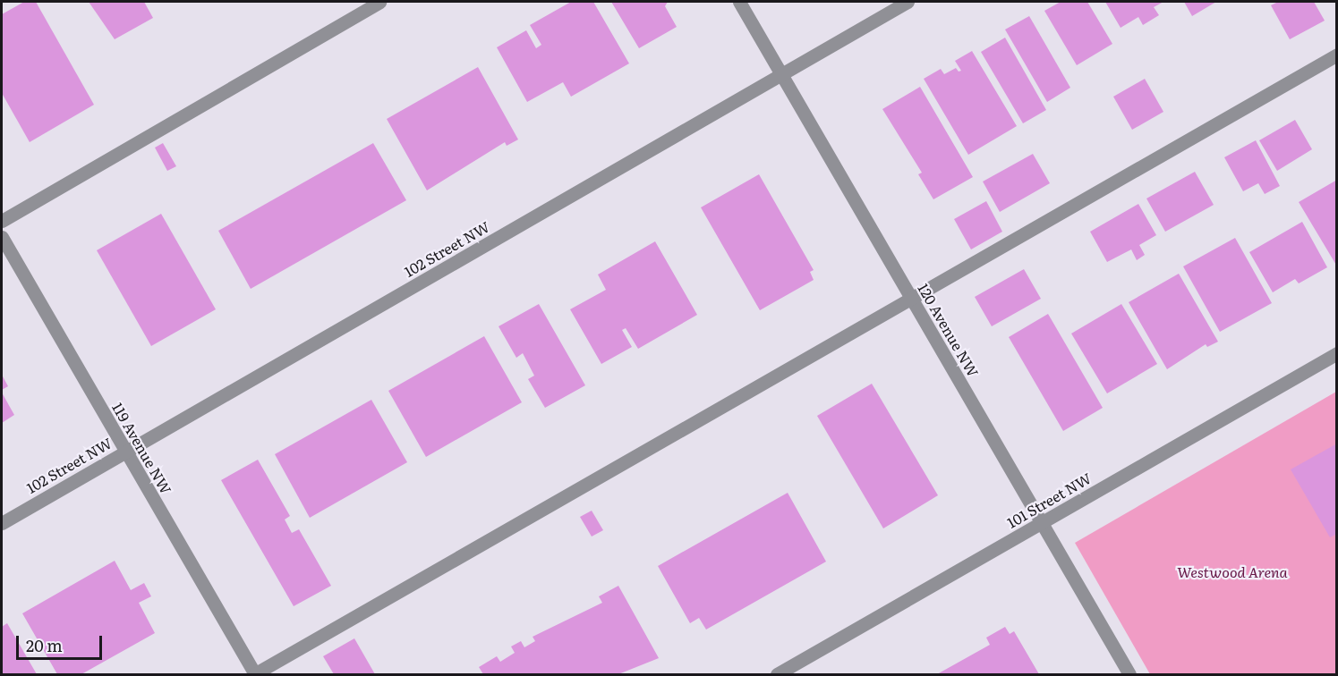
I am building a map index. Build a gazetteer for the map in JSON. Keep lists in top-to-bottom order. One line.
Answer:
{"streets":{"street":["102 Street NW","120 Avenue NW","119 Avenue NW","101 Street NW"]},"crossings":[["102 Street NW","120 Avenue NW"],["102 Street NW","119 Avenue NW"],["120 Avenue NW","101 Street NW"]],"parks":["Westwood Arena"],"scale_bar":"20 m"}
